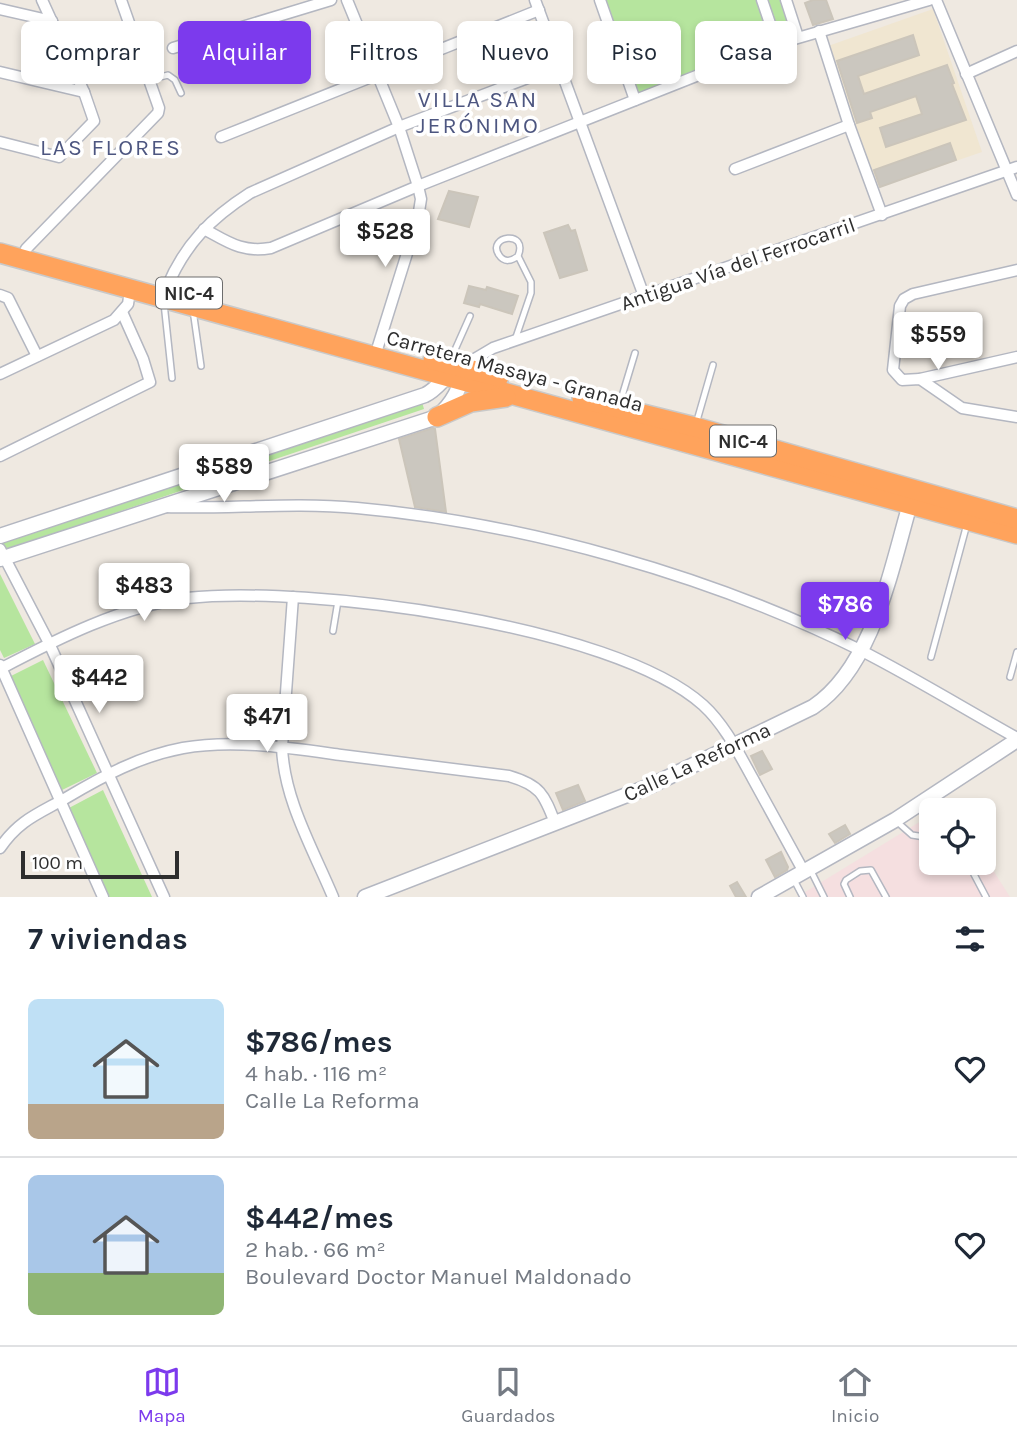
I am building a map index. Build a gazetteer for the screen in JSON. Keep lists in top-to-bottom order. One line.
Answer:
{"streets":{"highway":["NIC-4","Carretera Masaya - Granada"],"street":["Antigua Vía del Ferrocarril","Calle La Reforma"]},"crossings":[["Antigua Vía del Ferrocarril","Carretera Masaya - Granada"],["Carretera Masaya - Granada","Calle La Reforma"]],"districts":["VILLA SAN JERÓNIMO","LAS FLORES"],"scale_bar":"100 m","page":{"chip":["Comprar","Alquilar","Filtros","Nuevo","Piso","Casa"],"price":["$528","$559","$589","$483","$786","$442","$471"],"scale":"100 m","heading":"7 viviendas","list":[{"name":"$786/mes","note":"4 hab. · 116 m² · Calle La Reforma"},{"name":"$442/mes","note":"2 hab. · 66 m² · Boulevard Doctor Manuel Maldonado"}],"tabs":["Mapa","Guardados","Inicio"]}}
